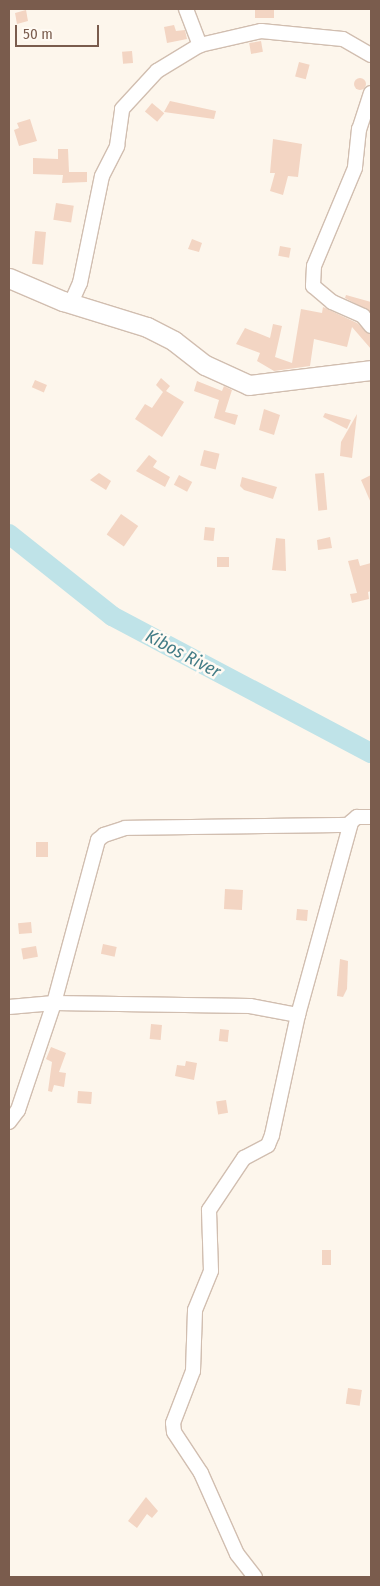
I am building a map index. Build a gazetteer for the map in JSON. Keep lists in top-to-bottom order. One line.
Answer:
{"water":["Kibos River"],"scale_bar":"50 m"}
